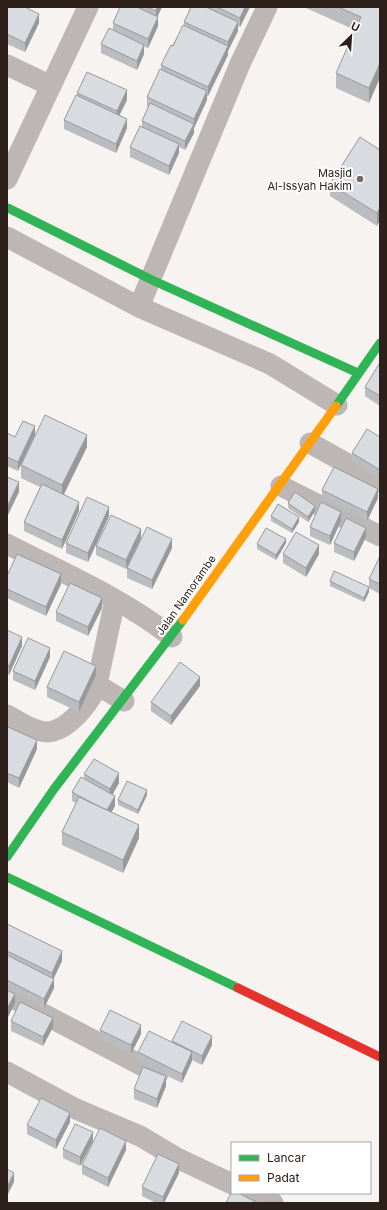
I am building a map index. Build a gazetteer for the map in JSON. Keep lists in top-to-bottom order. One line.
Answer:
{"streets":{"street":["Jalan Namorambe"]},"places":["Masjid Al-Issyah Hakim"],"legend":["Lancar","Padat"],"north":"top right"}
